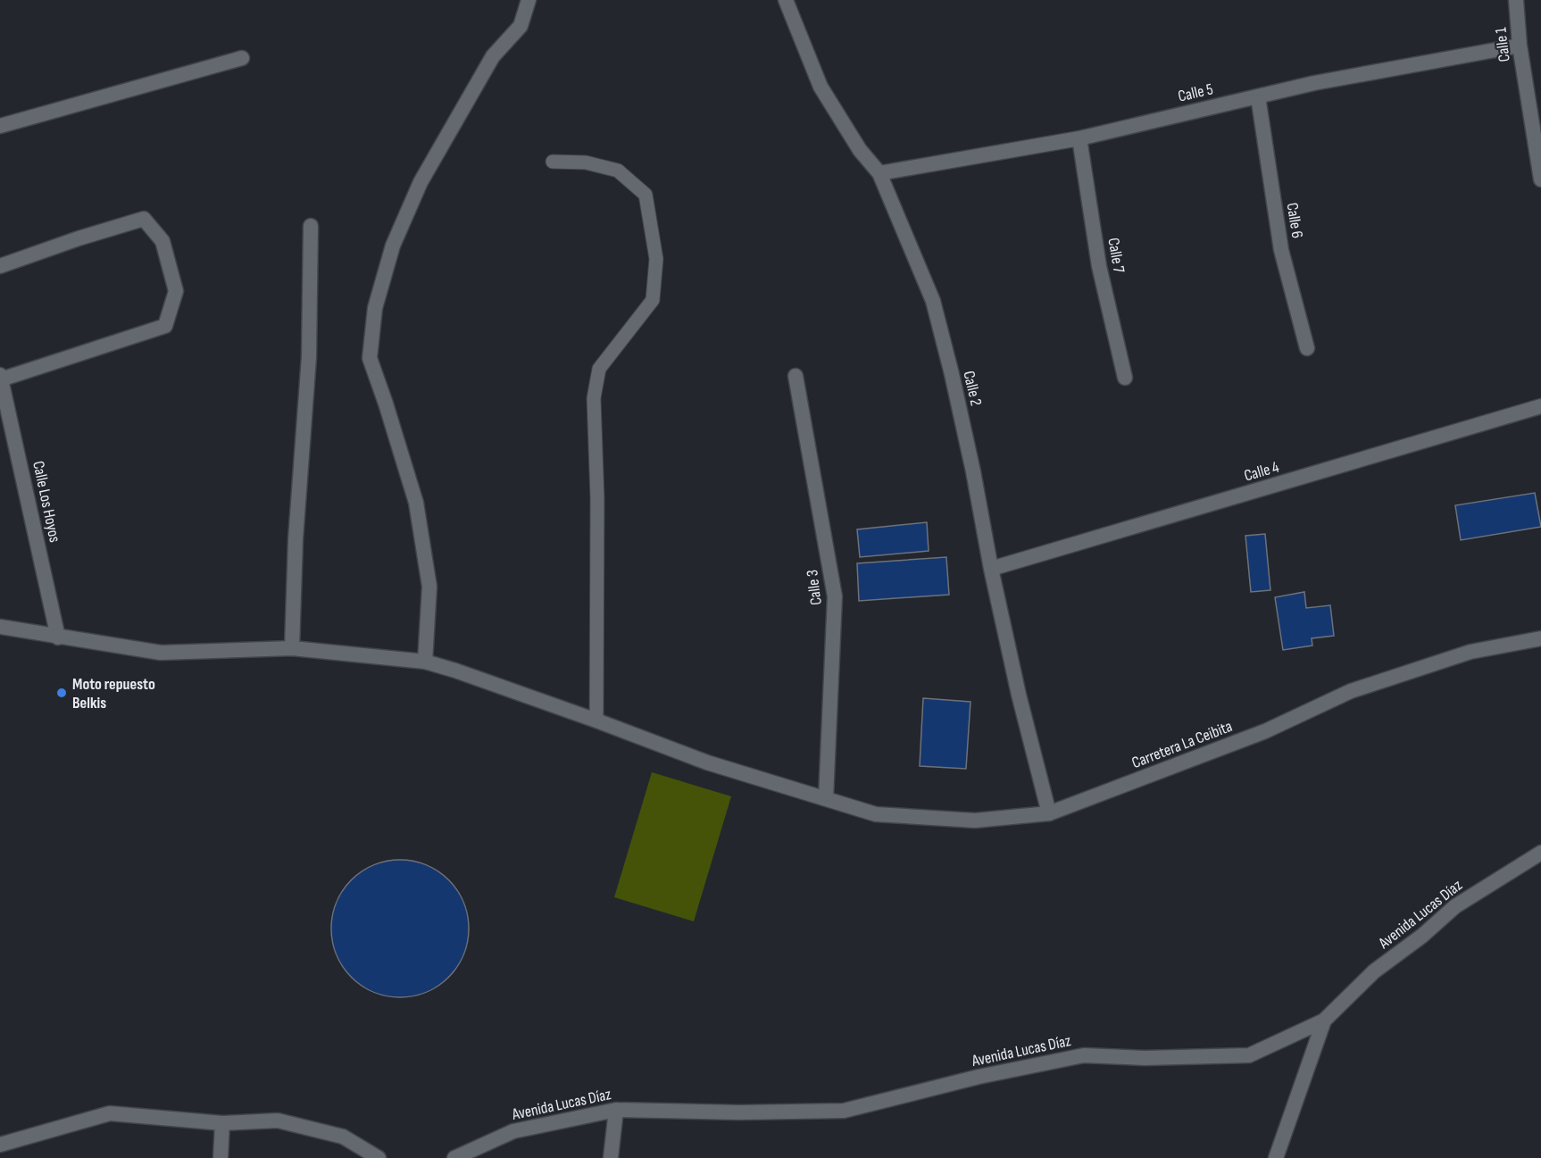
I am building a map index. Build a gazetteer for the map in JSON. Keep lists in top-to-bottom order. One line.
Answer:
{"streets":{"street":["Calle 1","Calle 5","Calle 6","Calle 7","Calle 2","Calle 4","Calle Los Hoyos","Calle 3","Carretera La Ceibita","Avenida Lucas Díaz"]},"crossings":[["Calle 1","Calle 5"],["Calle 5","Calle 6"],["Calle 5","Calle 7"],["Calle 5","Calle 2"],["Calle 2","Calle 4"],["Calle 2","Carretera La Ceibita"],["Calle Los Hoyos","Carretera La Ceibita"],["Calle 3","Carretera La Ceibita"]],"places":["Moto repuesto Belkis"]}
